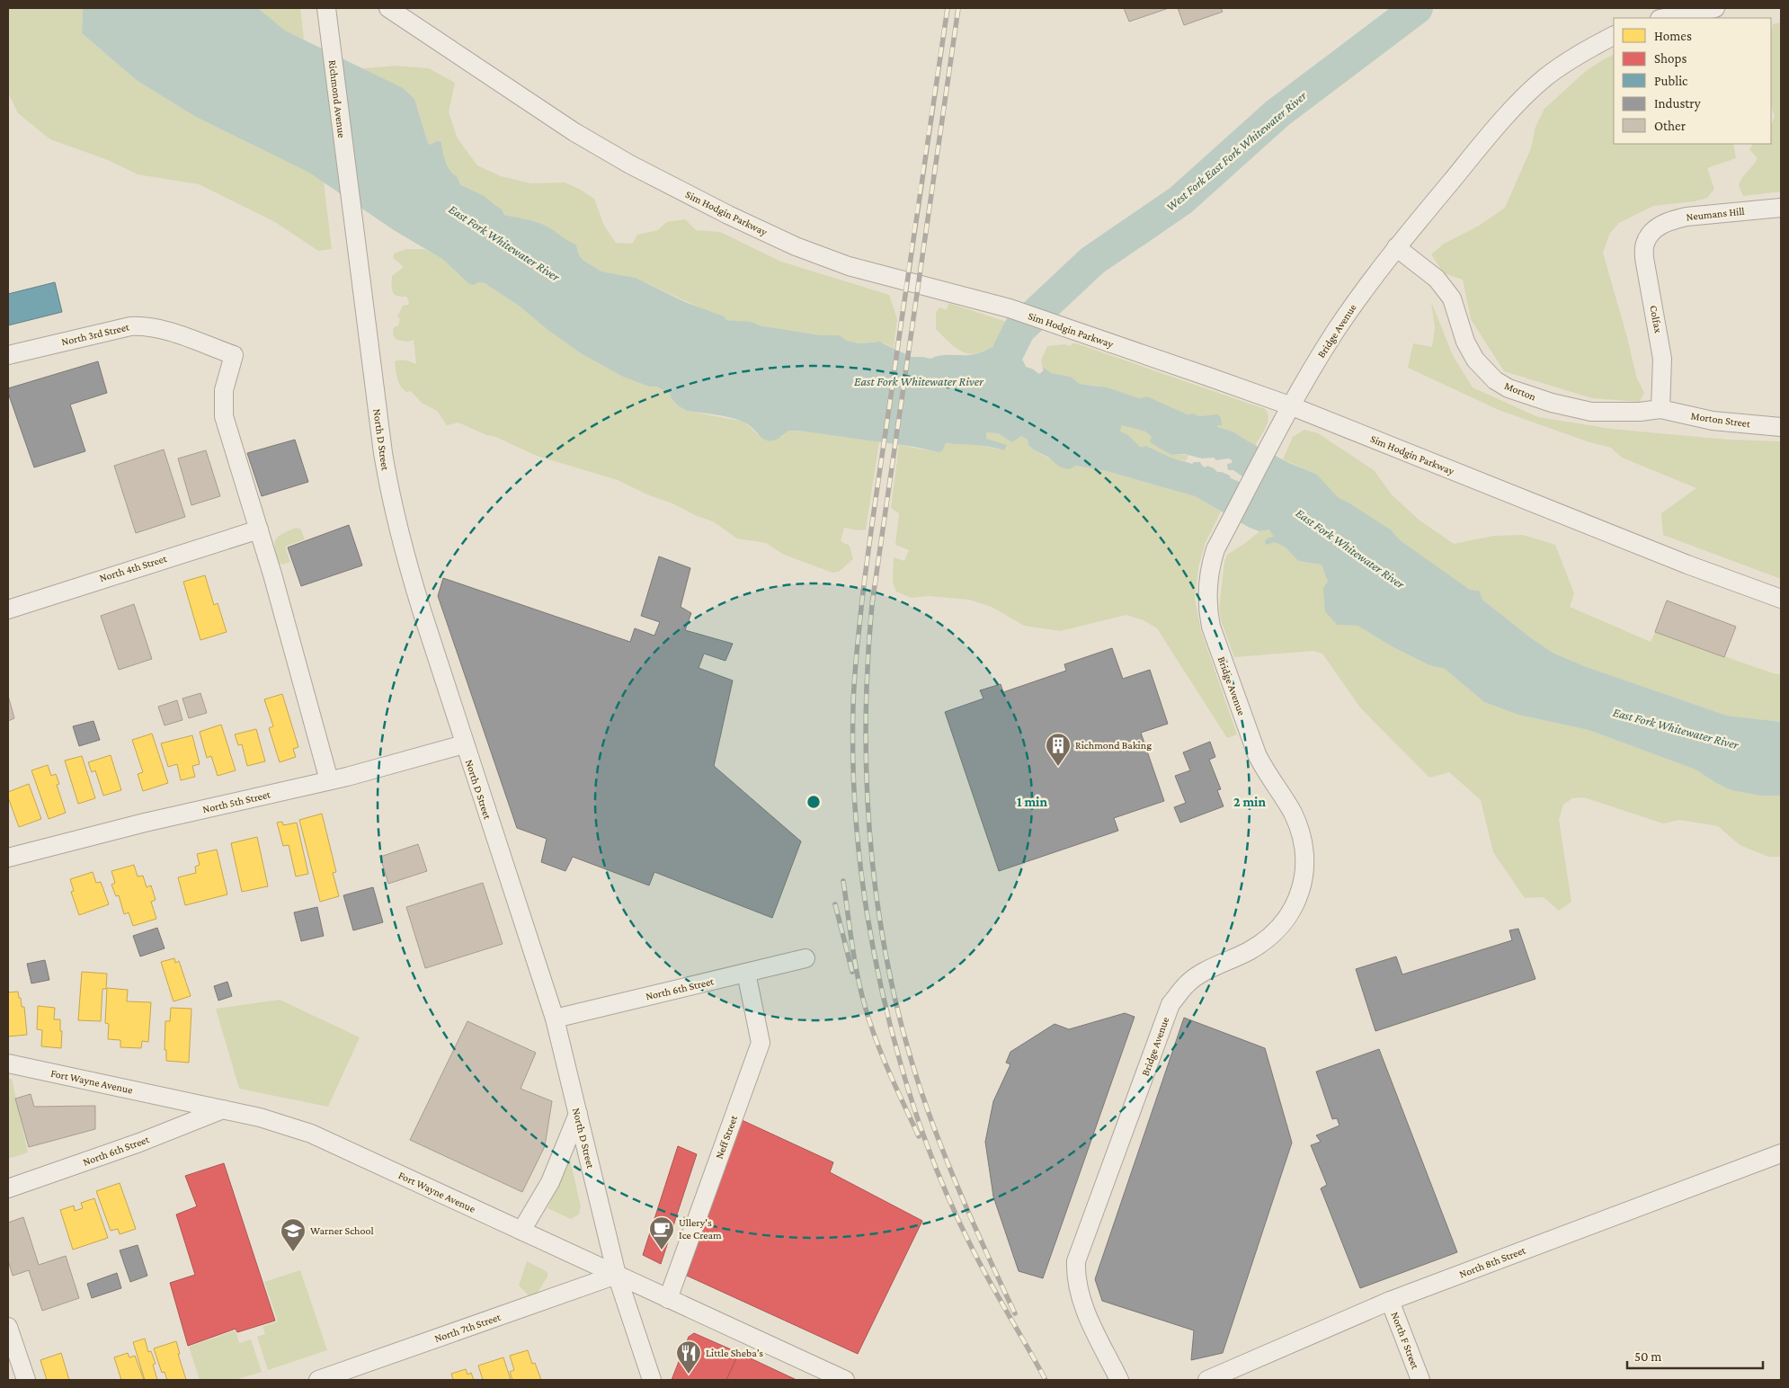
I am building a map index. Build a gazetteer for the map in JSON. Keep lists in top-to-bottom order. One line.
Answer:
{"streets":{"street":["Richmond Avenue","Sim Hodgin Parkway","Neumans Hill","Colfax","Bridge Avenue","North 3rd Street","Morton","Morton Street","North D Street","North 4th Street","North 5th Street","North 6th Street","Fort Wayne Avenue","Neff Street","North 8th Street","North 7th Street","North F Street"]},"crossings":[["Richmond Avenue","North D Street"],["Sim Hodgin Parkway","Bridge Avenue"],["Neumans Hill","Colfax"],["Colfax","Morton"],["Colfax","Morton Street"],["Bridge Avenue","Morton"],["North 3rd Street","North 4th Street"],["Morton","Morton Street"],["North D Street","North 5th Street"],["North D Street","North 6th Street"],["North D Street","Fort Wayne Avenue"],["North D Street","North 7th Street"],["North 6th Street","Fort Wayne Avenue"],["North 6th Street","Neff Street"],["Fort Wayne Avenue","Neff Street"],["Fort Wayne Avenue","North 7th Street"],["North 8th Street","North F Street"]],"water":["West Fork East Fork Whitewater River","East Fork Whitewater River"],"places":{"building":["Richmond Baking"],"cafe":["Ullery's Ice Cream"],"school or university":["Warner School"],"restaurant":["Little Sheba’s"]},"legend":["Homes","Shops","Public","Industry","Other"],"scale_bar":"50 m","rings":["1 min","2 min"]}
